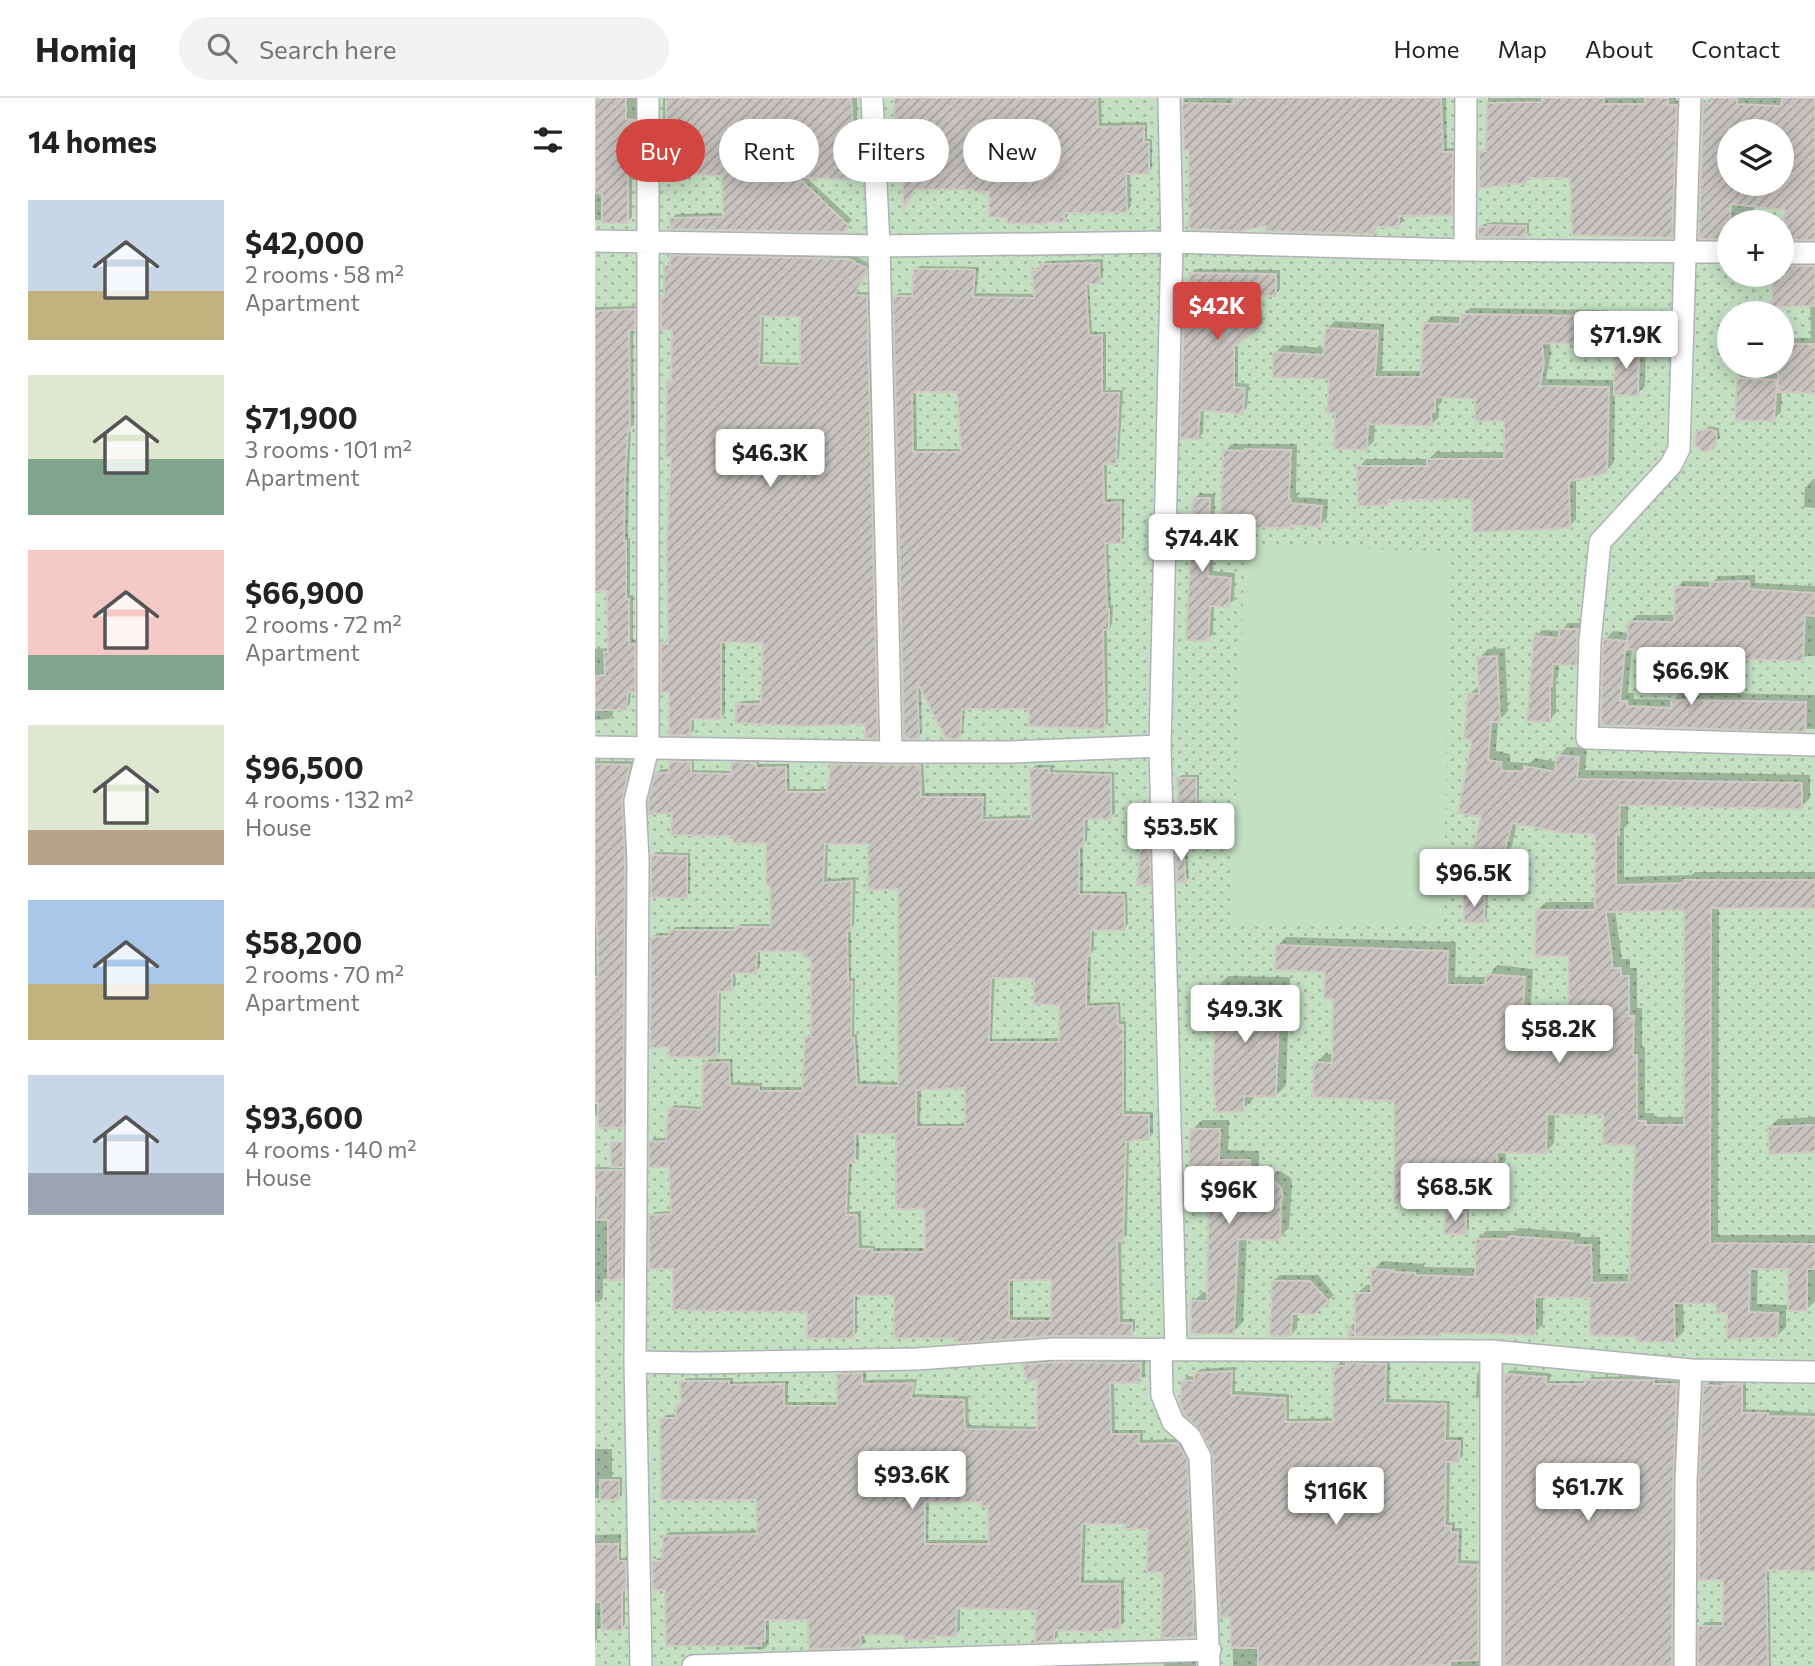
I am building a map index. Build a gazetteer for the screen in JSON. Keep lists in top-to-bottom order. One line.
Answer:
{"page":{"header":"Homiq","search":"Search here","nav":["Home","Map","About","Contact"],"heading":"14 homes","map_buttons":["+","−"],"chip":["Buy","Rent","Filters","New"],"list":[{"name":"$42,000","note":"2 rooms · 58 m² · Apartment"},{"name":"$71,900","note":"3 rooms · 101 m² · Apartment"},{"name":"$66,900","note":"2 rooms · 72 m² · Apartment"},{"name":"$96,500","note":"4 rooms · 132 m² · House"},{"name":"$58,200","note":"2 rooms · 70 m² · Apartment"},{"name":"$93,600","note":"4 rooms · 140 m² · House"}],"price":["$42K","$71.9K","$46.3K","$74.4K","$66.9K","$53.5K","$96.5K","$49.3K","$58.2K","$68.5K","$96K","$93.6K","$61.7K","$116K"]}}
